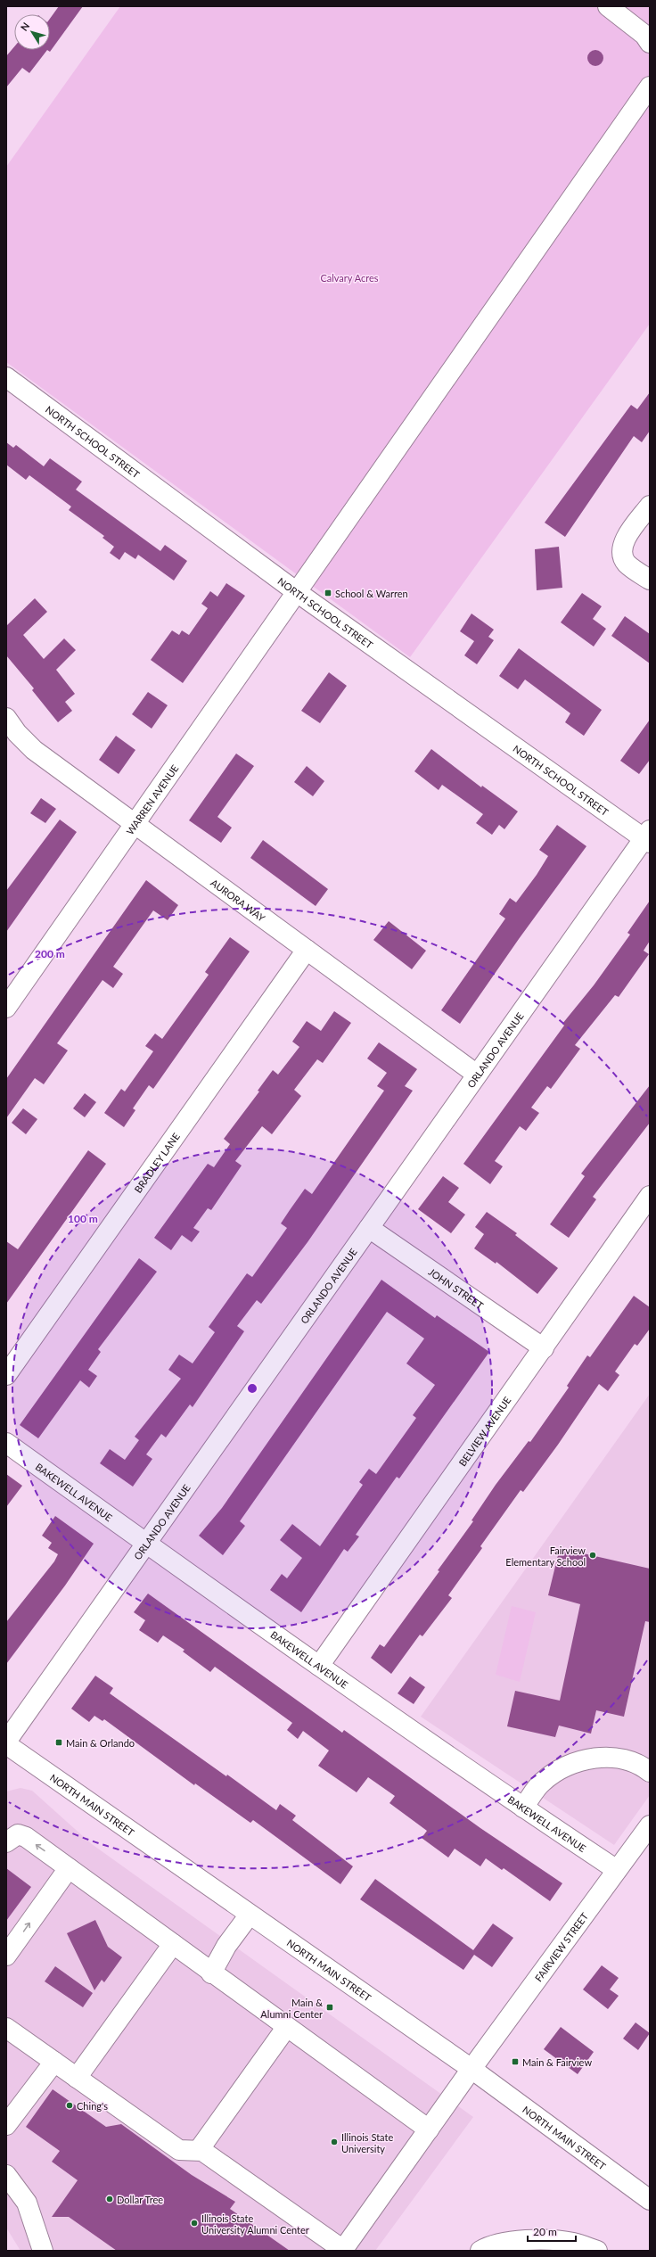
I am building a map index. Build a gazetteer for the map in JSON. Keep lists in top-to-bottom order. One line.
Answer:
{"streets":{"street":["NORTH SCHOOL STREET","WARREN AVENUE","AURORA WAY","ORLANDO AVENUE","BRADLEY LANE","JOHN STREET","BELVIEW AVENUE","BAKEWELL AVENUE","NORTH MAIN STREET","FAIRVIEW STREET"]},"crossings":[["NORTH SCHOOL STREET","WARREN AVENUE"],["NORTH SCHOOL STREET","ORLANDO AVENUE"],["WARREN AVENUE","AURORA WAY"],["AURORA WAY","ORLANDO AVENUE"],["AURORA WAY","BRADLEY LANE"],["ORLANDO AVENUE","JOHN STREET"],["ORLANDO AVENUE","BAKEWELL AVENUE"],["ORLANDO AVENUE","NORTH MAIN STREET"],["JOHN STREET","BELVIEW AVENUE"],["BELVIEW AVENUE","BAKEWELL AVENUE"],["BAKEWELL AVENUE","FAIRVIEW STREET"],["NORTH MAIN STREET","FAIRVIEW STREET"]],"parks":["Calvary Acres"],"places":{"transit":["School & Warren","Main & Orlando","Main & Alumni Center","Main & Fairview"],"other":["Fairview Elementary School","Ching's","Illinois State University","Dollar Tree","Illinois State University Alumni Center"]},"scale_bar":"20 m","north":"top left","rings":["200 m","100 m"]}
